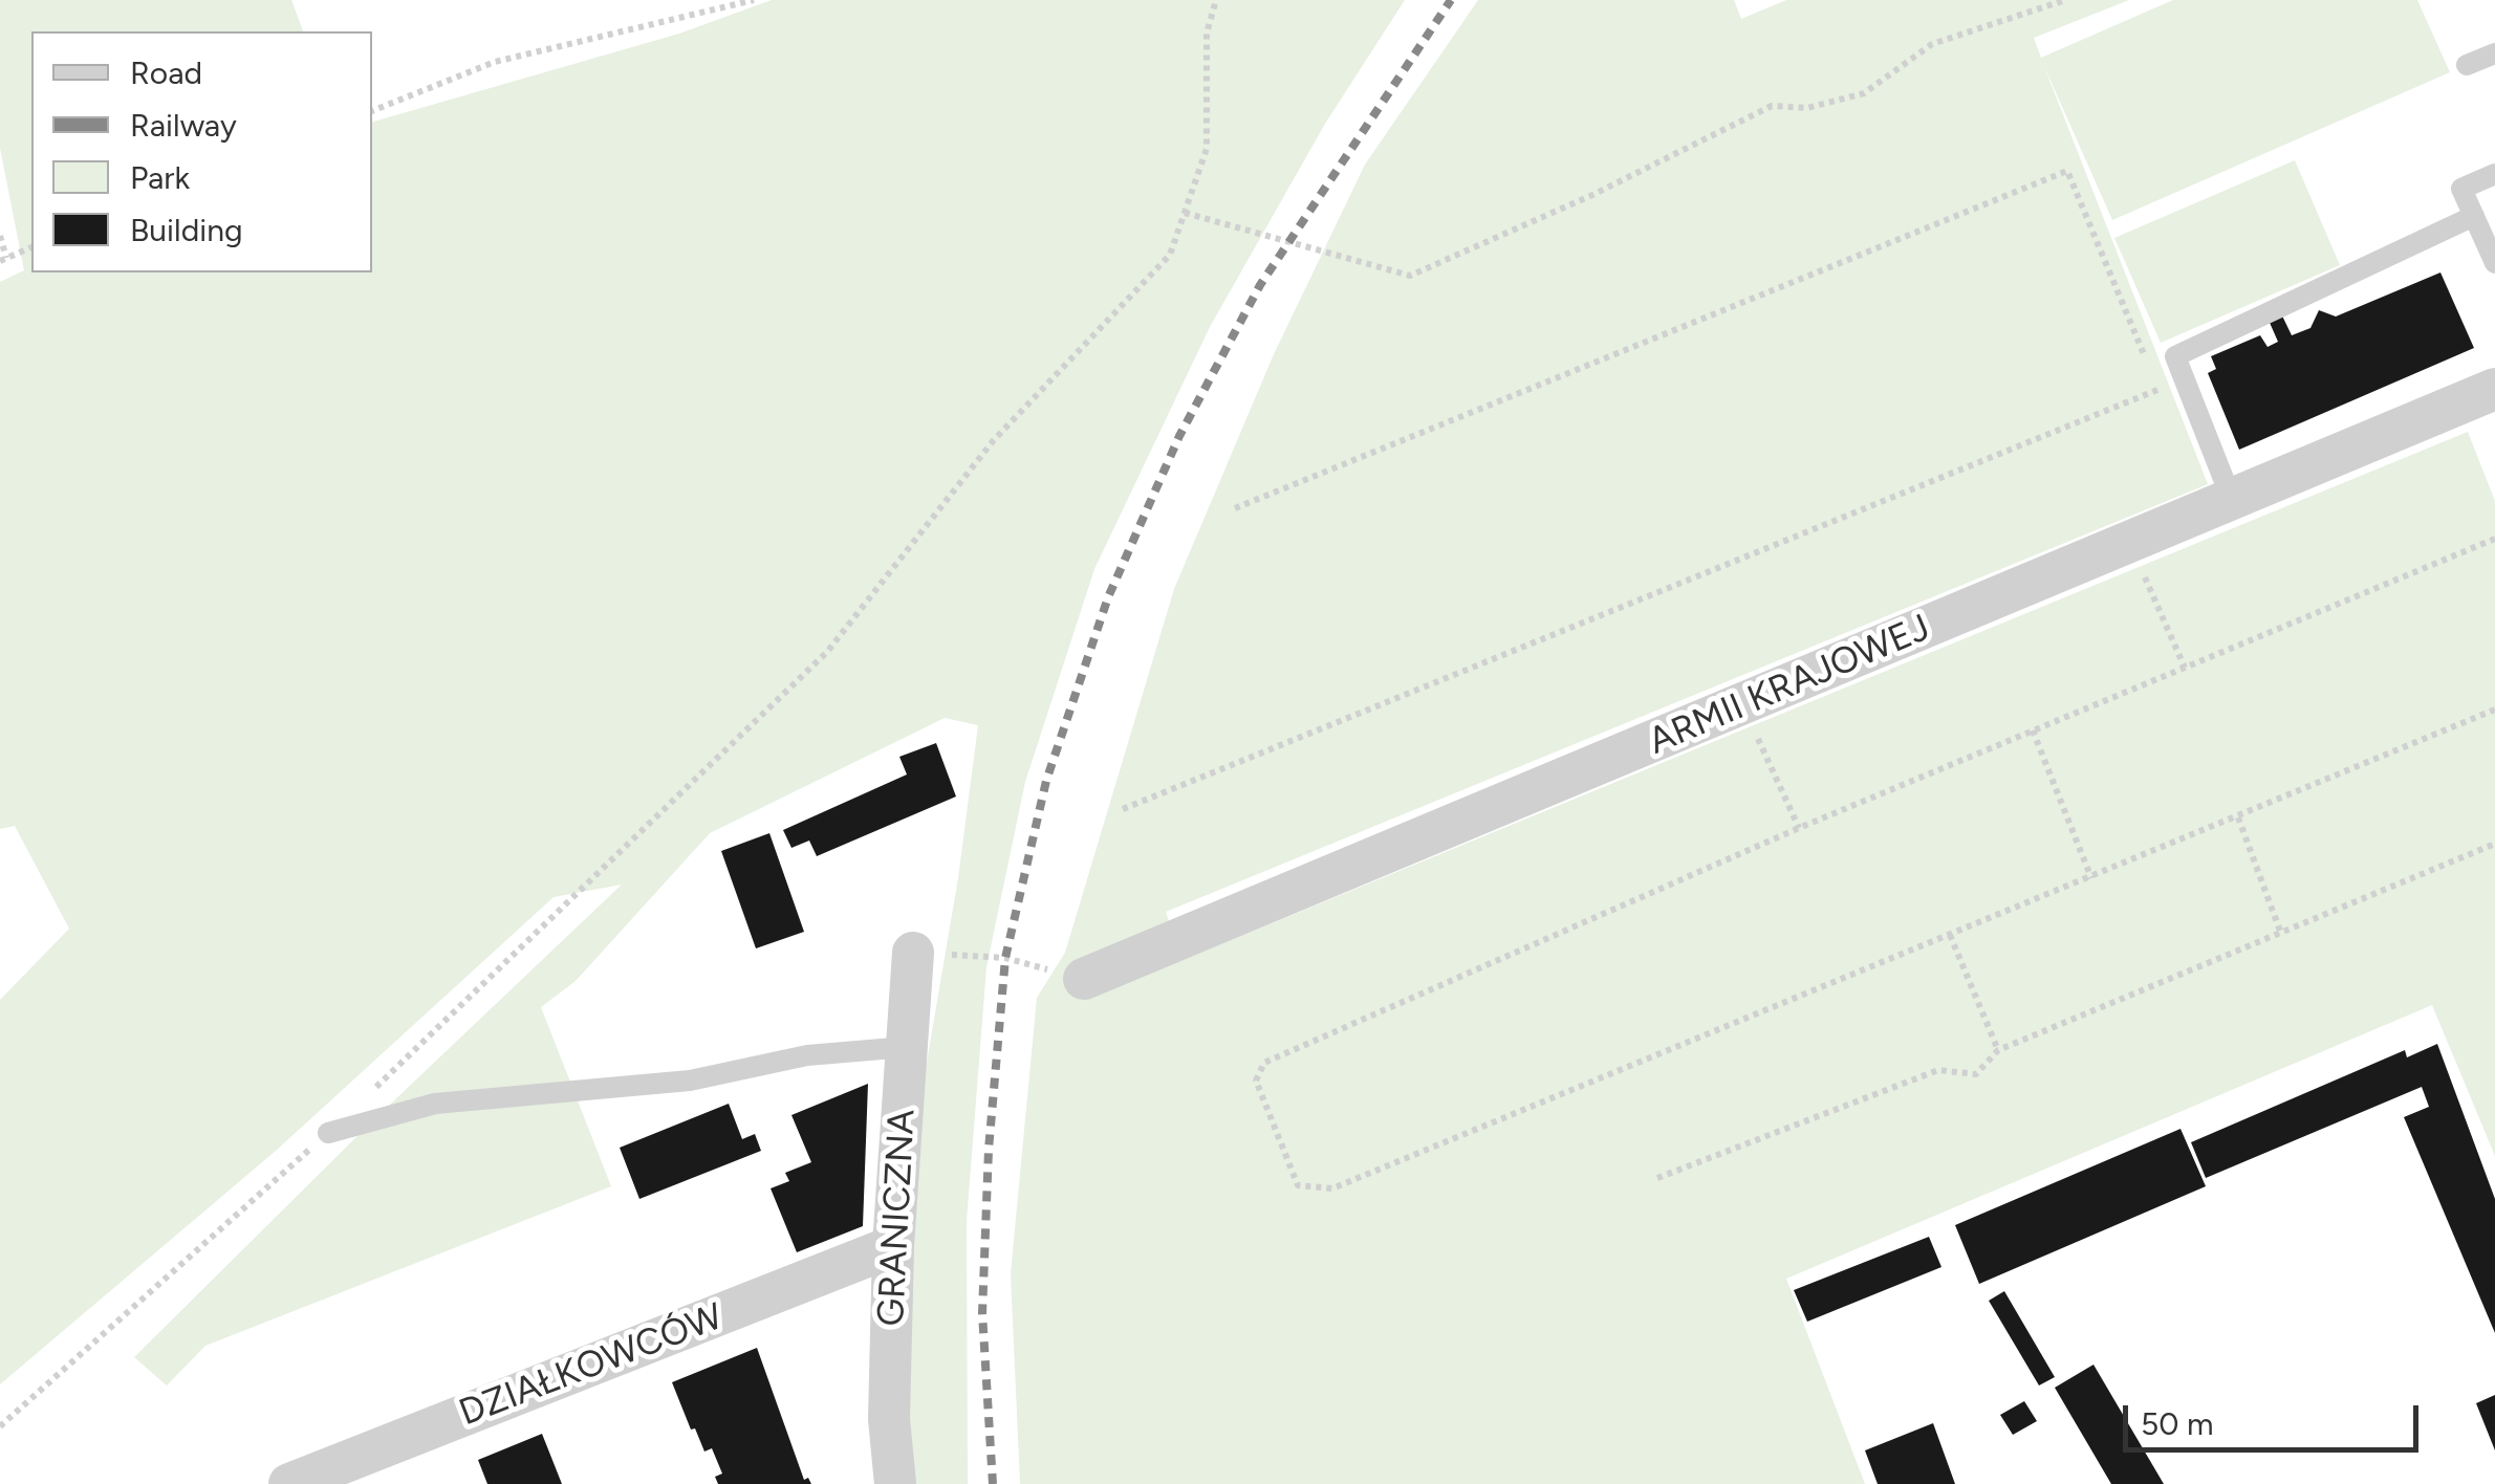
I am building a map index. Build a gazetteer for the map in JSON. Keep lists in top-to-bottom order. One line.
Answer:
{"streets":{"street":["ARMII KRAJOWEJ","GRANICZNA","DZIAŁKOWCÓW"]},"crossings":[["GRANICZNA","DZIAŁKOWCÓW"]],"legend":["Road","Railway","Park","Building"],"scale_bar":"50 m"}
